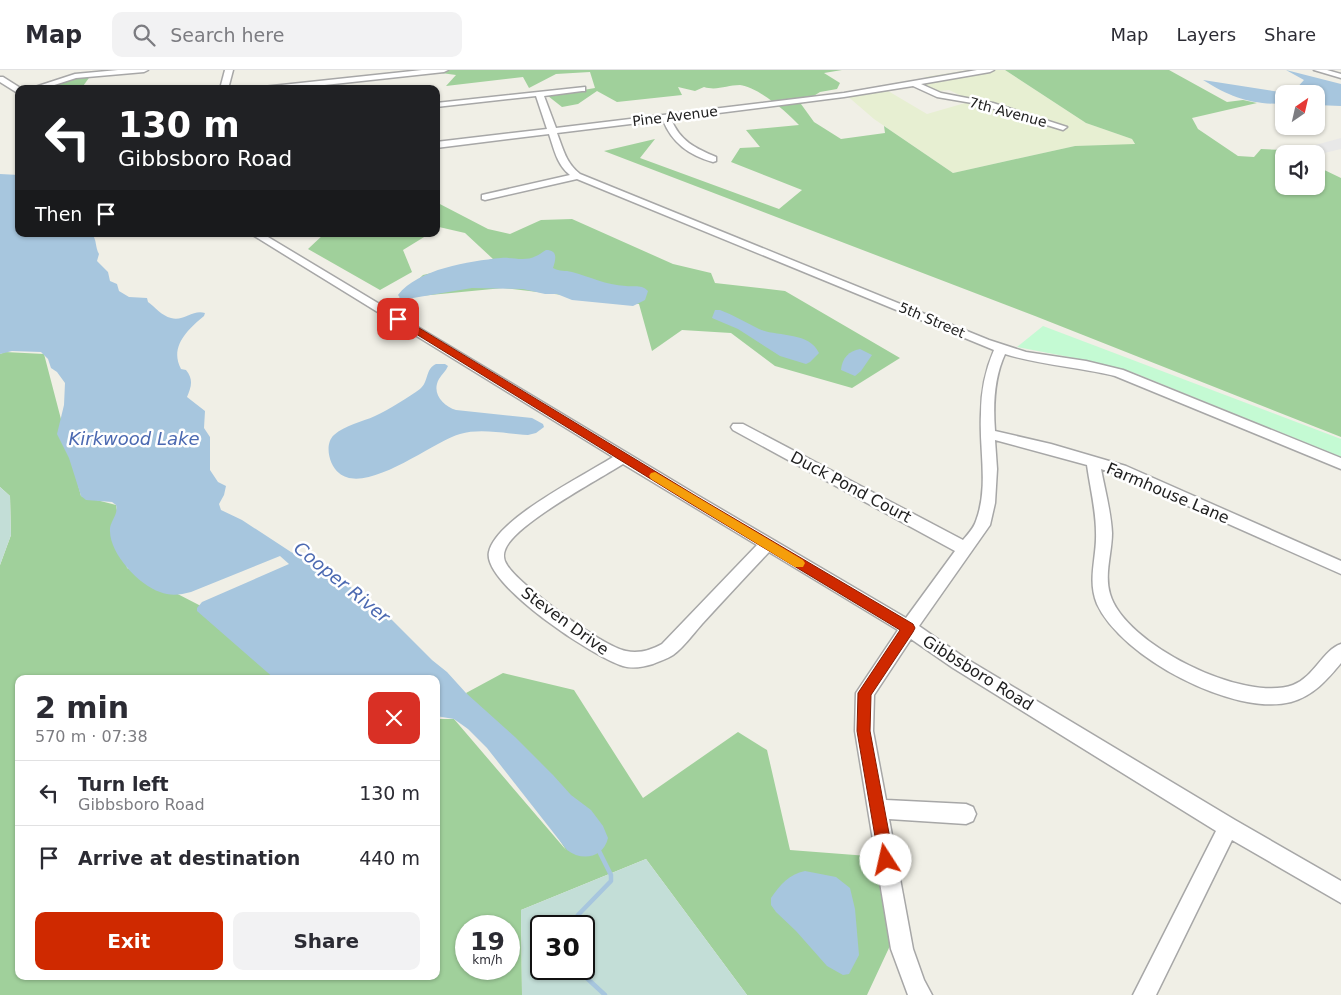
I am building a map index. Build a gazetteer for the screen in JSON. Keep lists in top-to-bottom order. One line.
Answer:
{"streets":{"street":["7th Avenue","Pine Avenue","5th Street","Duck Pond Court","Farmhouse Lane","Steven Drive","Gibbsboro Road"]},"crossings":[["7th Avenue","Pine Avenue"],["Pine Avenue","5th Street"],["Steven Drive","Gibbsboro Road"]],"water":["Kirkwood Lake","Cooper River"],"north":"top right","page":{"header":"Map","search":"Search here","nav":["Map","Layers","Share"],"turn":["130 m","Gibbsboro Road"],"then":"Then","heading":["2 min","570 m · 07:38"],"list":[{"name":"Turn left","note":"Gibbsboro Road","value":"130 m"},{"name":"Arrive at destination","value":"440 m"}],"buttons":["Exit","Share"],"speed":"19 km/h","limit":"30"}}
